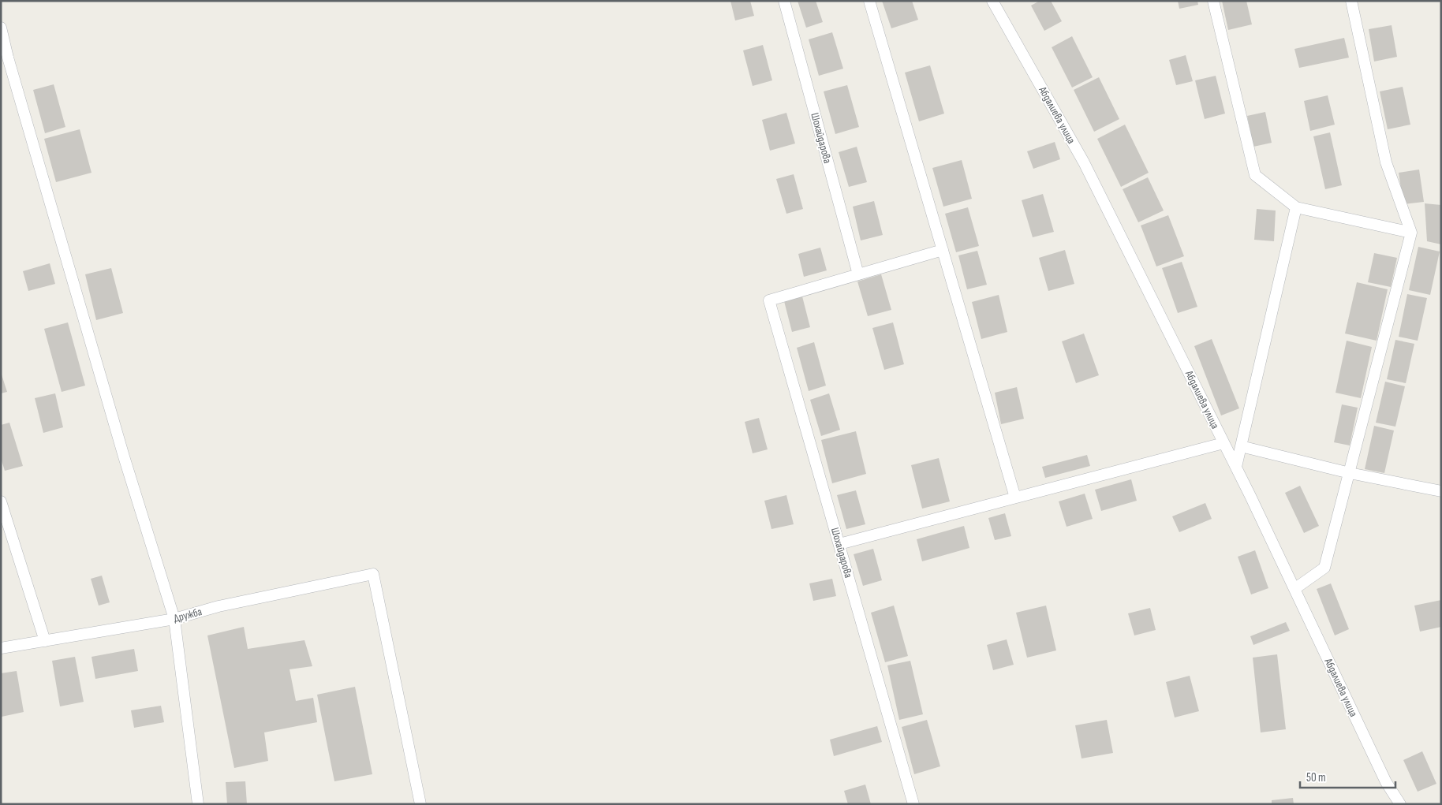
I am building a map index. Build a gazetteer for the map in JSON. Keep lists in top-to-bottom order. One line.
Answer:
{"streets":{"street":["Абдалиева улица","Шохайдарова","Дружба"]},"scale_bar":"50 m"}
